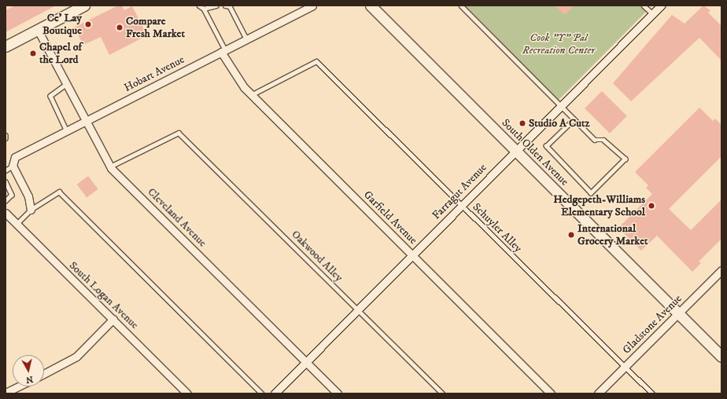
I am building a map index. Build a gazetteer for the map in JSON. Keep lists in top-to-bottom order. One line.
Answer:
{"streets":{"main road":["South Olden Avenue"],"street":["Hobart Avenue","Farragut Avenue","Cleveland Avenue","Garfield Avenue","South Logan Avenue","Gladstone Avenue"],"lane":["Schuyler Alley","Oakwood Alley"]},"crossings":[["Hobart Avenue","Cleveland Avenue"],["Hobart Avenue","Garfield Avenue"],["South Olden Avenue","Farragut Avenue"],["South Olden Avenue","Gladstone Avenue"],["Farragut Avenue","Cleveland Avenue"],["Farragut Avenue","Garfield Avenue"],["Farragut Avenue","Schuyler Alley"],["Farragut Avenue","Oakwood Alley"],["Cleveland Avenue","Oakwood Alley"],["Garfield Avenue","Schuyler Alley"],["Schuyler Alley","Gladstone Avenue"]],"parks":["Cook \"Y\" Pal Recreation Center"],"places":["Ce' Lay Boutique","Compare Fresh Market","Chapel of the Lord","Studio A Cutz","Hedgepeth-Williams Elementary School","International Grocery Market"],"north":"bottom"}
